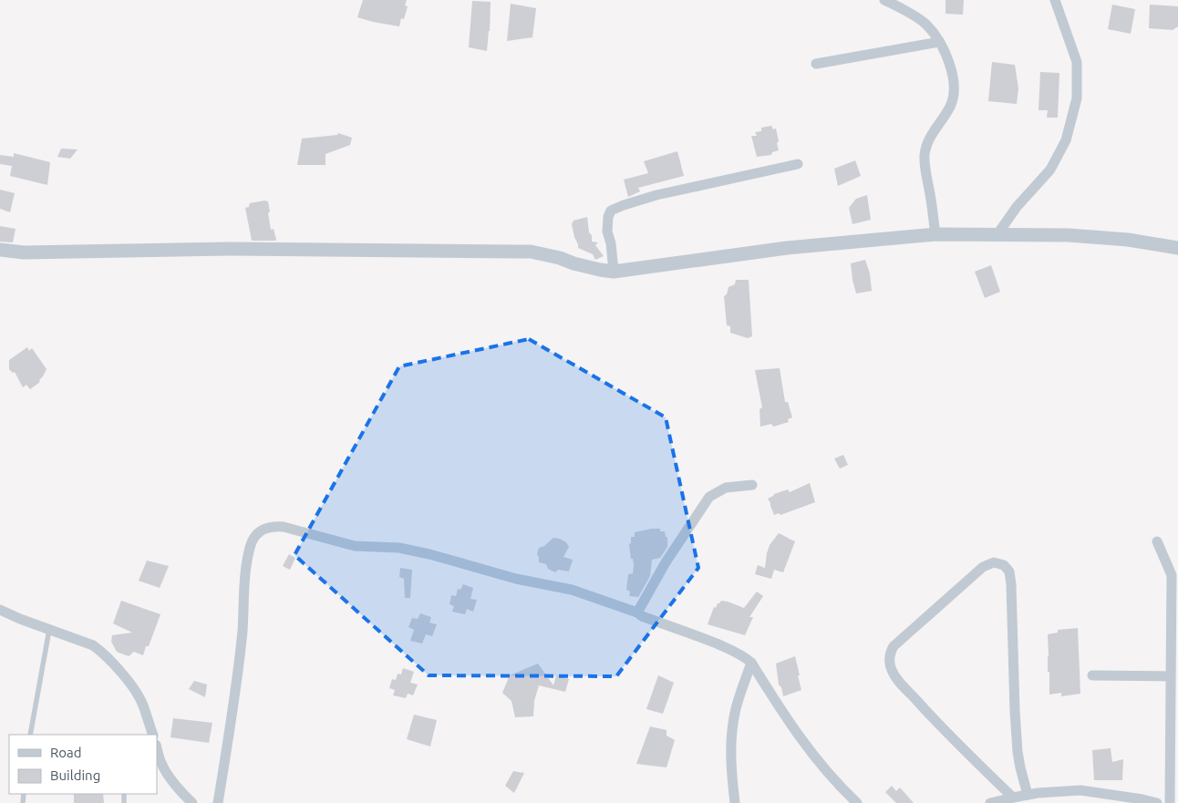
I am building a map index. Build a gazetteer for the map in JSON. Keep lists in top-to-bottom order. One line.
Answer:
{"legend":["Road","Building"]}
